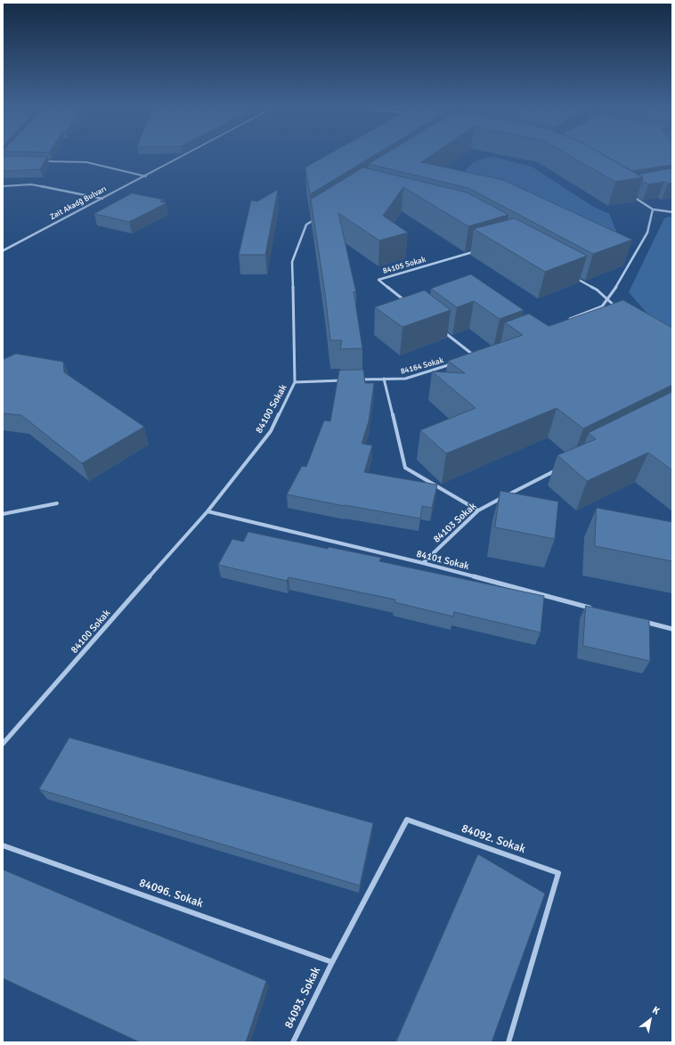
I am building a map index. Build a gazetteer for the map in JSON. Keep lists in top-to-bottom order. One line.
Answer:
{"streets":{"street":["Zait Akadğ Bulvarı","84105 Sokak","84164 Sokak","84100 Sokak","84103 Sokak","84101 Sokak","84092. Sokak","84096. Sokak","84093. Sokak"]},"crossings":[["84100 Sokak","84101 Sokak"],["84103 Sokak","84101 Sokak"],["84092. Sokak","84096. Sokak"],["84092. Sokak","84093. Sokak"],["84096. Sokak","84093. Sokak"]],"north":"top right"}
